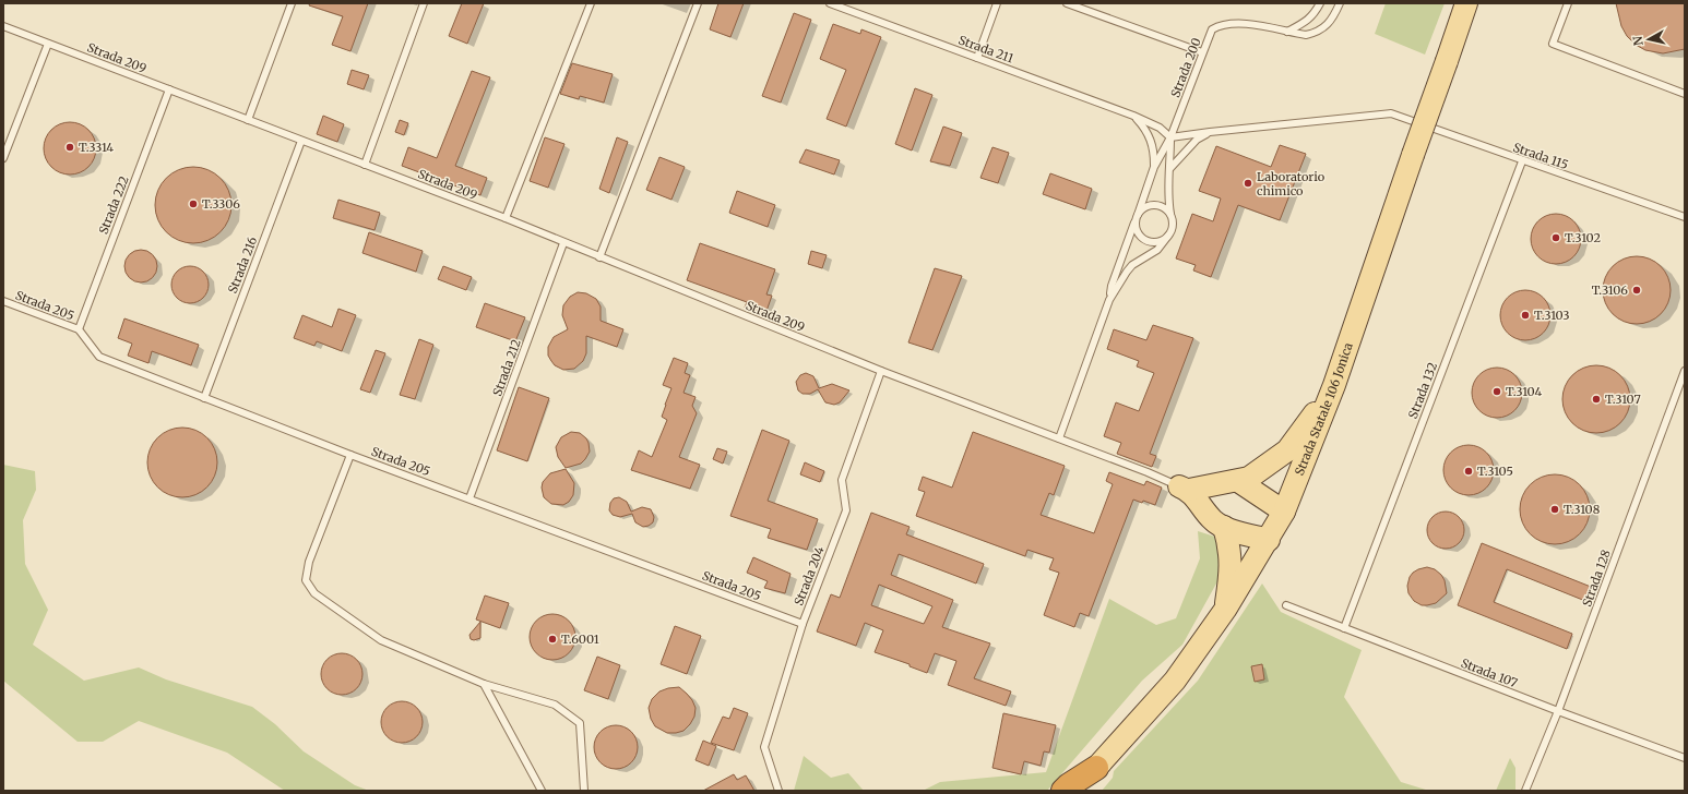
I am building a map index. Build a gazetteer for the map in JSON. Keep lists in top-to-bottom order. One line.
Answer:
{"streets":{"highway":["Strada Statale 106 Jonica"],"lane":["Strada 211","Strada 209","Strada 200","Strada 115","Strada 222","Strada 216","Strada 205","Strada 212","Strada 132","Strada 204","Strada 128","Strada 107"]},"crossings":[["Strada 211","Strada 200"],["Strada 209","Strada 222"],["Strada 209","Strada 216"],["Strada 209","Strada 212"],["Strada 209","Strada 204"],["Strada 115","Strada 132"],["Strada 222","Strada 205"],["Strada 216","Strada 205"],["Strada 205","Strada 212"],["Strada 205","Strada 204"],["Strada 132","Strada 107"],["Strada 128","Strada 107"]],"places":["T.3314","Laboratorio chimico","T.3306","T.3102","T.3106","T.3103","T.3104","T.3107","T.3105","T.3108","T.6001"],"north":"left"}
